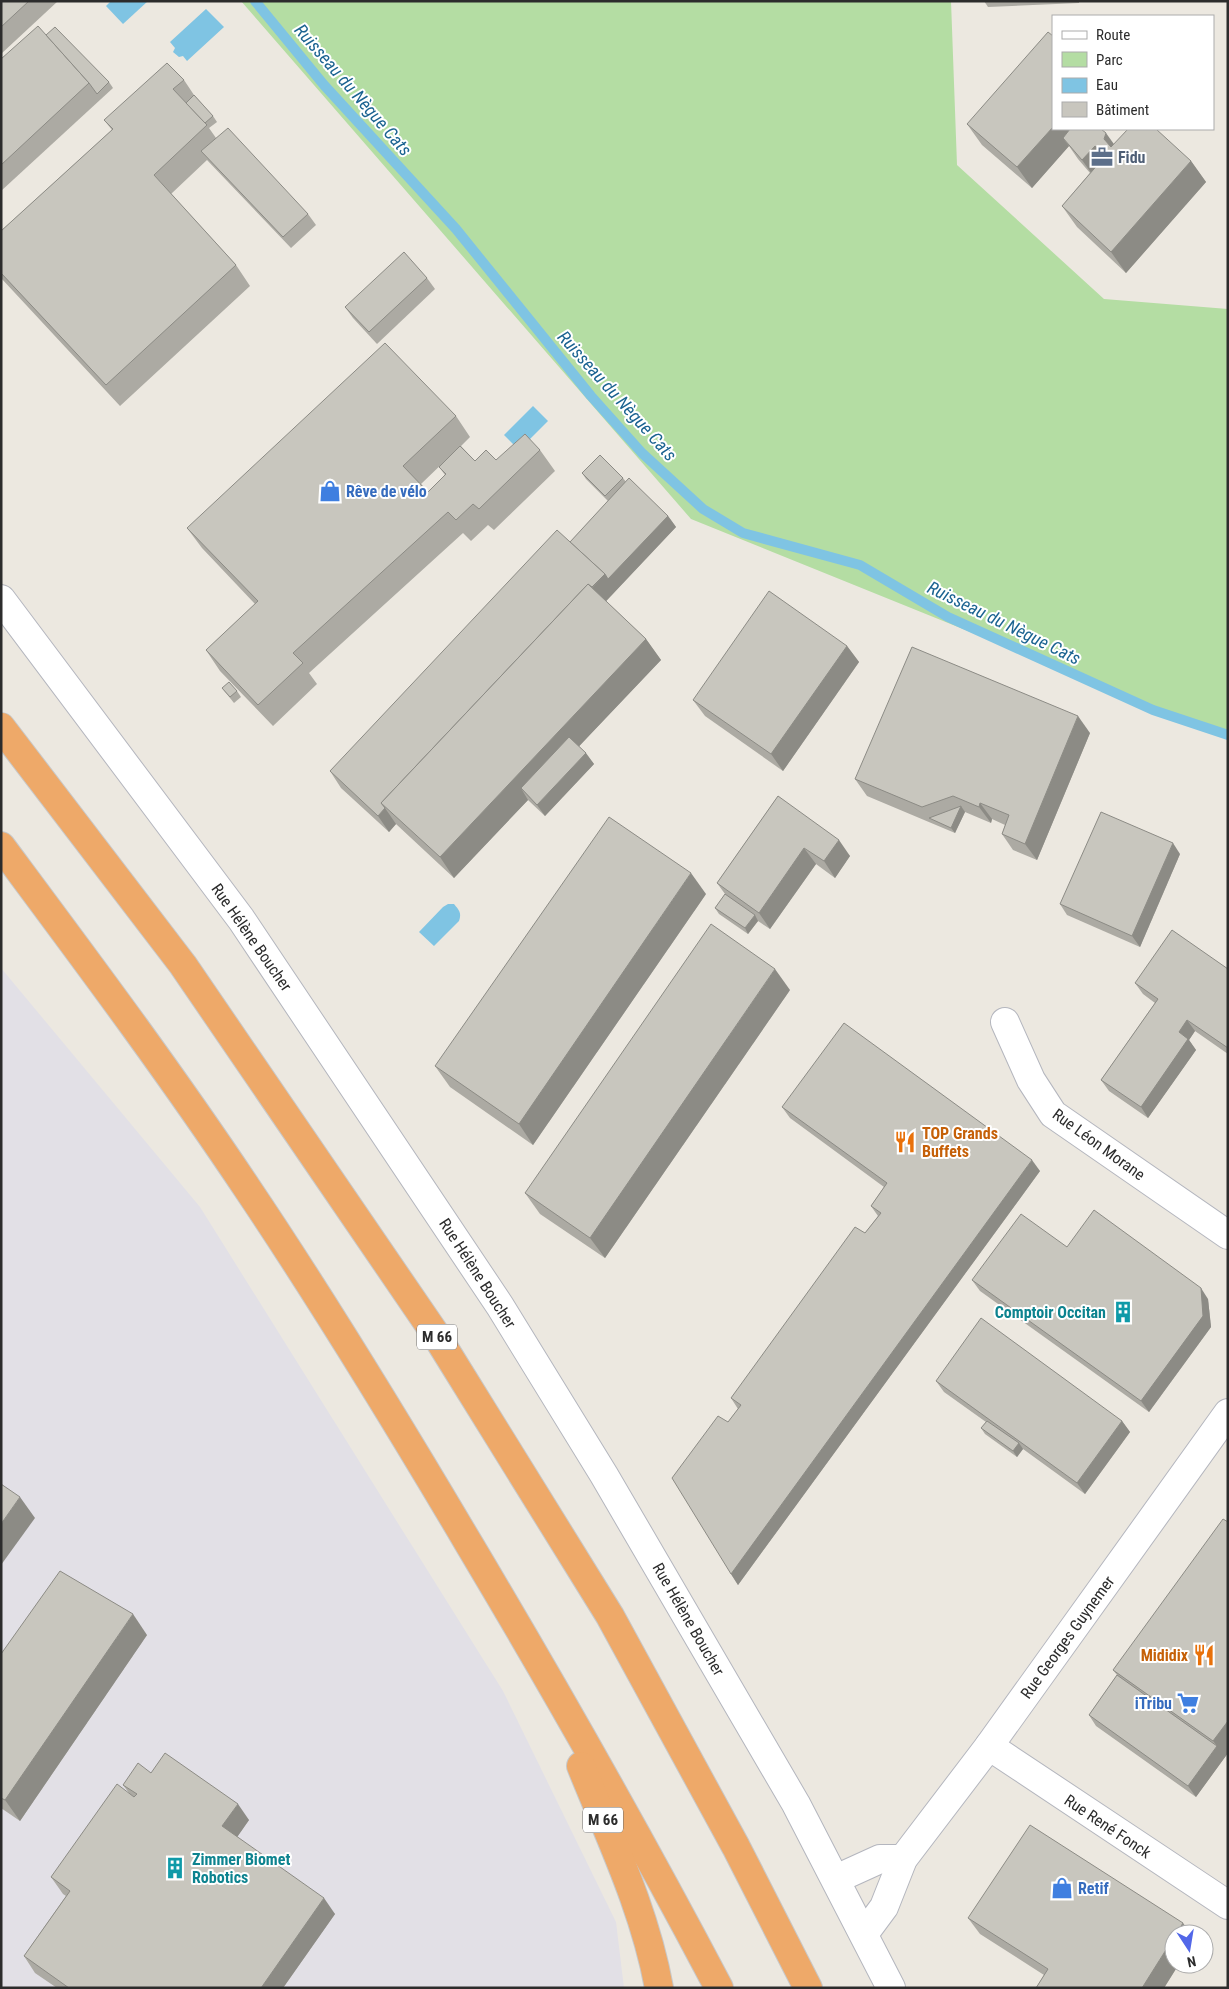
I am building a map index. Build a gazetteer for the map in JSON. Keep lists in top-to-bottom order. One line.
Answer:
{"streets":{"highway":["M 66"],"street":["Rue Hélène Boucher","Rue Léon Morane","Rue Georges Guynemer","Rue René Fonck"]},"crossings":[["Rue Hélène Boucher","Rue Georges Guynemer"],["Rue Georges Guynemer","Rue René Fonck"]],"water":["Ruisseau du Nègue Cats"],"places":{"office":["Fidu"],"shop":["Rêve de vélo","Retif"],"restaurant":["TOP Grands Buffets","Mididix"],"building":["Comptoir Occitan","Zimmer Biomet Robotics"],"supermarket":["iTribu"]},"legend":["Route","Parc","Eau","Bâtiment"],"north":"bottom"}
